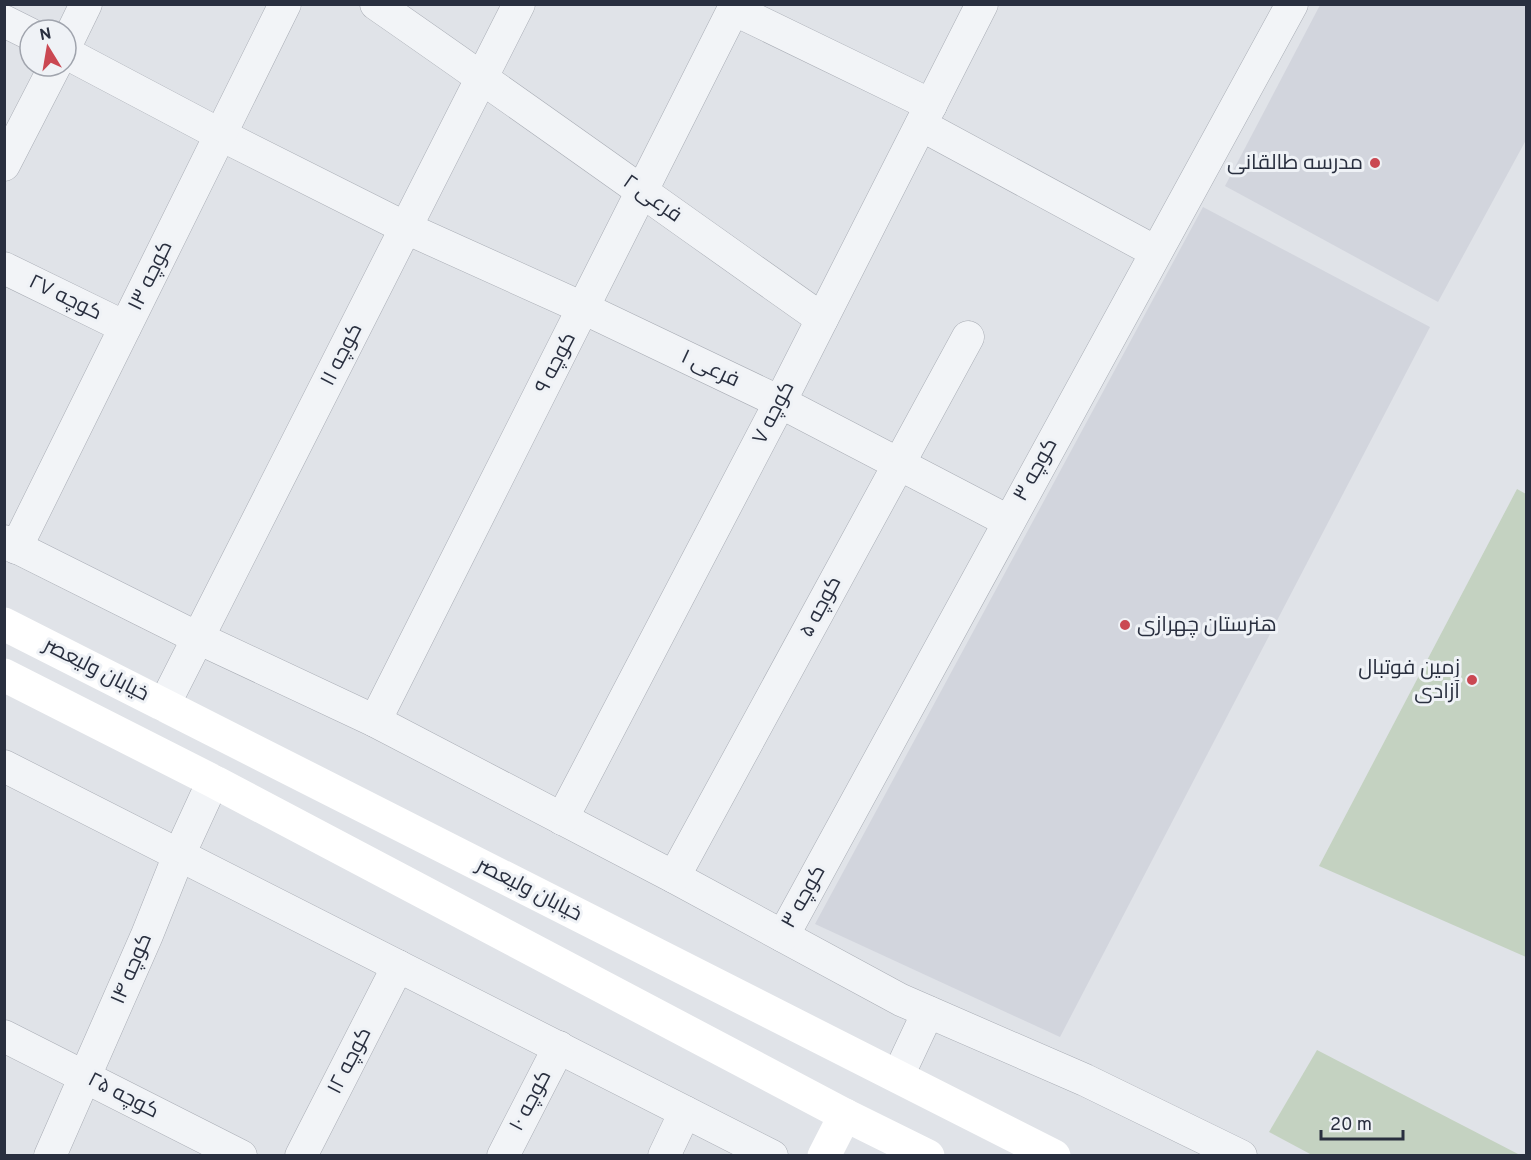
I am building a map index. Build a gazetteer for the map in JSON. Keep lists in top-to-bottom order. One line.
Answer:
{"streets":{"street":["فرعی ۲","کوچه ۱۳","کوچه ۲۷","کوچه ۱۱","کوچه ۹","فرعی ۱","کوچه ۷","کوچه ۳","کوچه ۵","خیابان ولیعصر","کوچه ۱۴","کوچه ۱۲","کوچه ۲۵","کوچه ۱۰"]},"crossings":[["فرعی ۲","کوچه ۱۱"],["فرعی ۲","کوچه ۹"],["فرعی ۲","کوچه ۷"],["کوچه ۱۳","کوچه ۲۷"],["کوچه ۱۳","فرعی ۱"],["کوچه ۱۱","فرعی ۱"],["کوچه ۱۱","خیابان ولیعصر"],["کوچه ۹","فرعی ۱"],["فرعی ۱","کوچه ۷"],["فرعی ۱","کوچه ۳"],["فرعی ۱","کوچه ۵"],["کوچه ۱۴","کوچه ۲۵"]],"places":["مدرسه طالقانی","هنرستان چهرازی","زمین فوتبال آزادی"],"scale_bar":"20 m","north":"top"}
